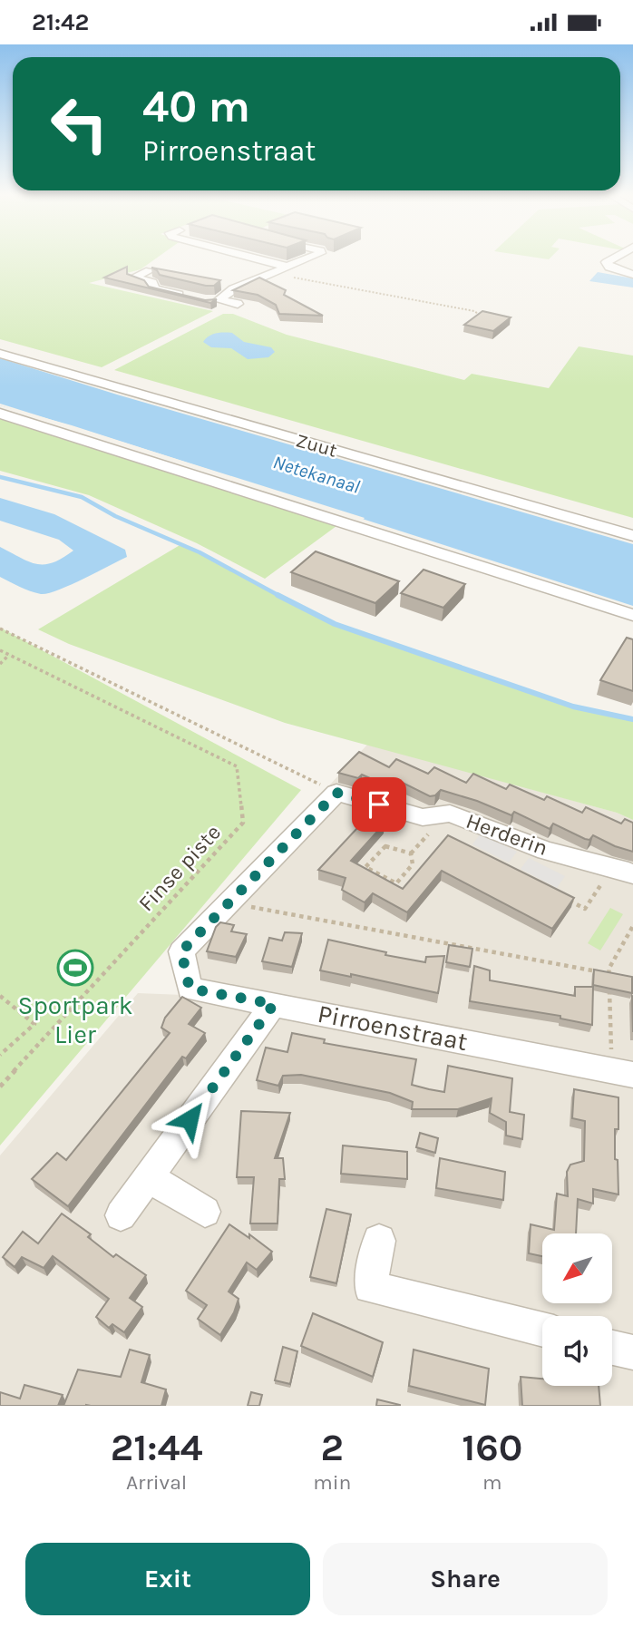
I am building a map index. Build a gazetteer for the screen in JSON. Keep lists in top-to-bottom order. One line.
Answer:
{"streets":{"street":["Zuut","Herderin","Pirroenstraat"],"path":["Finse piste"]},"water":["Netekanaal"],"places":{"sports":["Sportpark Lier"]},"north":"bottom left","page":{"status":"21:42","turn":["40 m","Pirroenstraat"],"eta":["21:44","Arrival","2","min","160","m"],"buttons":["Exit","Share"]}}
